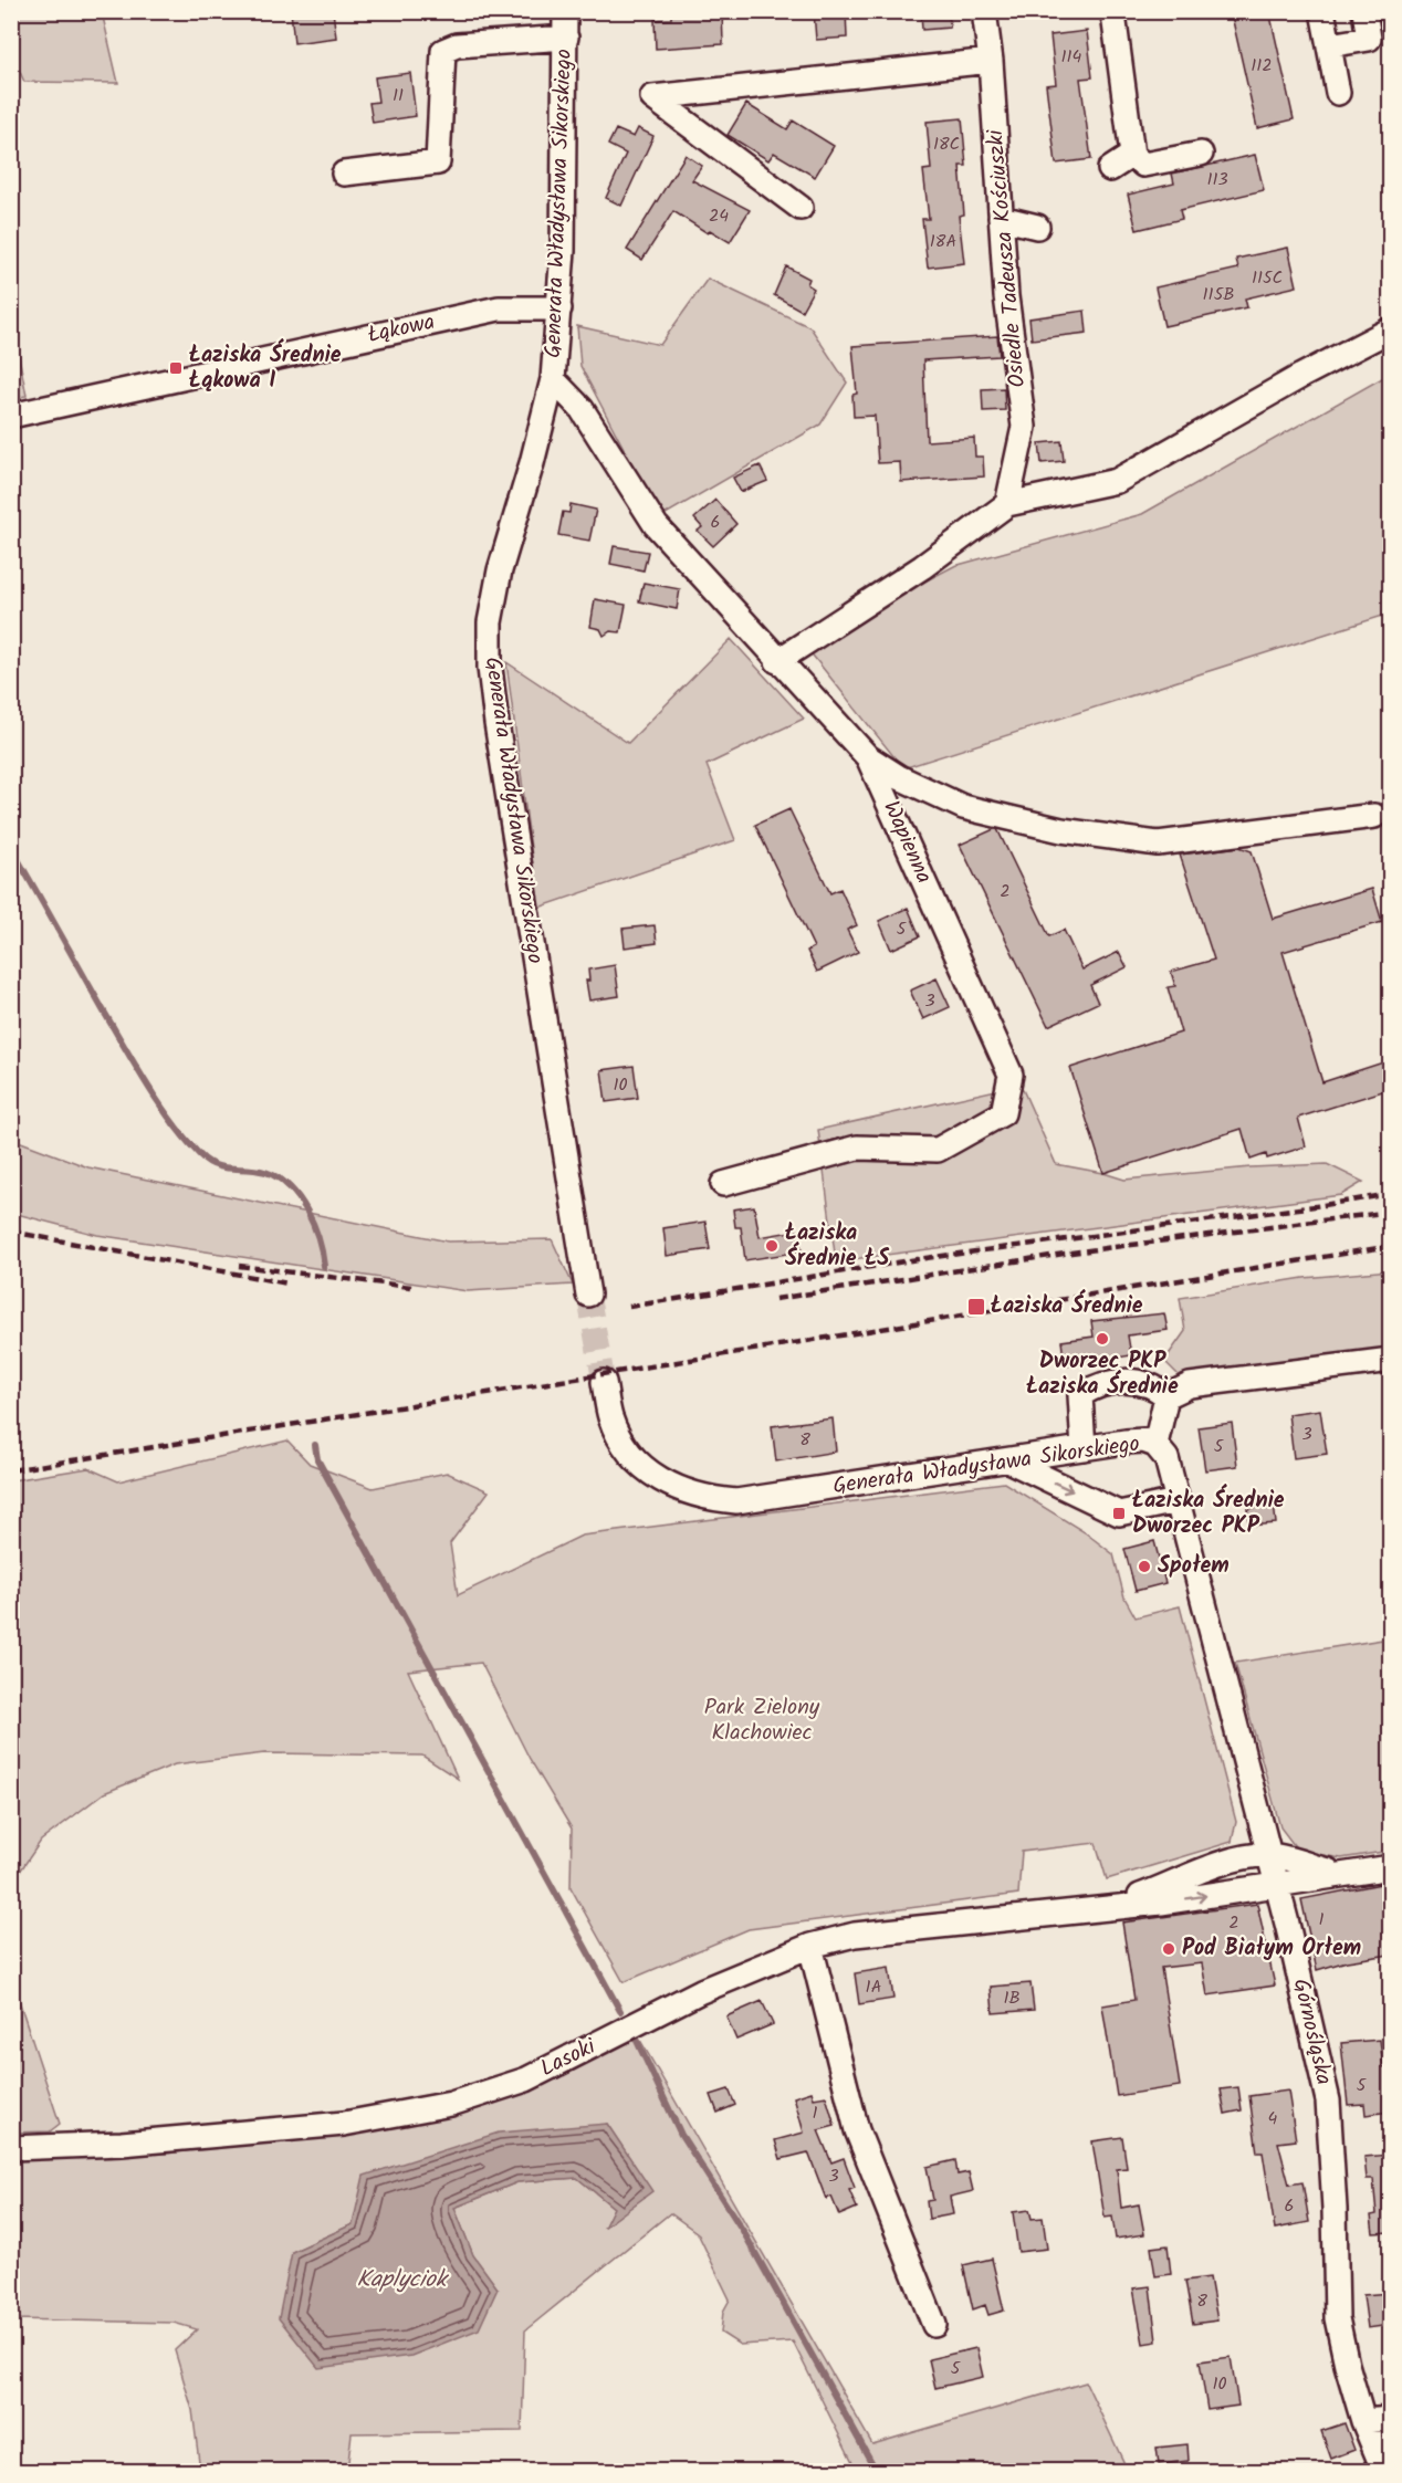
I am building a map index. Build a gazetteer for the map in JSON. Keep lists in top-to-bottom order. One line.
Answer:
{"streets":{"street":["Generała Władysława Sikorskiego","Osiedle Tadeusza Kościuszki","Łąkowa","Wapienna","Górnośląska","Lasoki"]},"crossings":[["Generała Władysława Sikorskiego","Łąkowa"],["Generała Władysława Sikorskiego","Wapienna"],["Generała Władysława Sikorskiego","Górnośląska"]],"water":["Kaplyciok"],"parks":["Park Zielony Klachowiec"],"places":{"transit":["Łaziska Średnie Łąkowa I","Łaziska Średnie","Łaziska Średnie Dworzec PKP"],"other":["Łaziska Średnie ŁS","Dworzec PKP Łaziska Średnie","Społem","Pod Białym Orłem"]},"house_numbers":["114","112","11","18C","113","24","18A","115C","115B","6","2","5","3","10","3","8","5","1","2","1A","1B","5","1","4","3","6","8","5","10"]}
